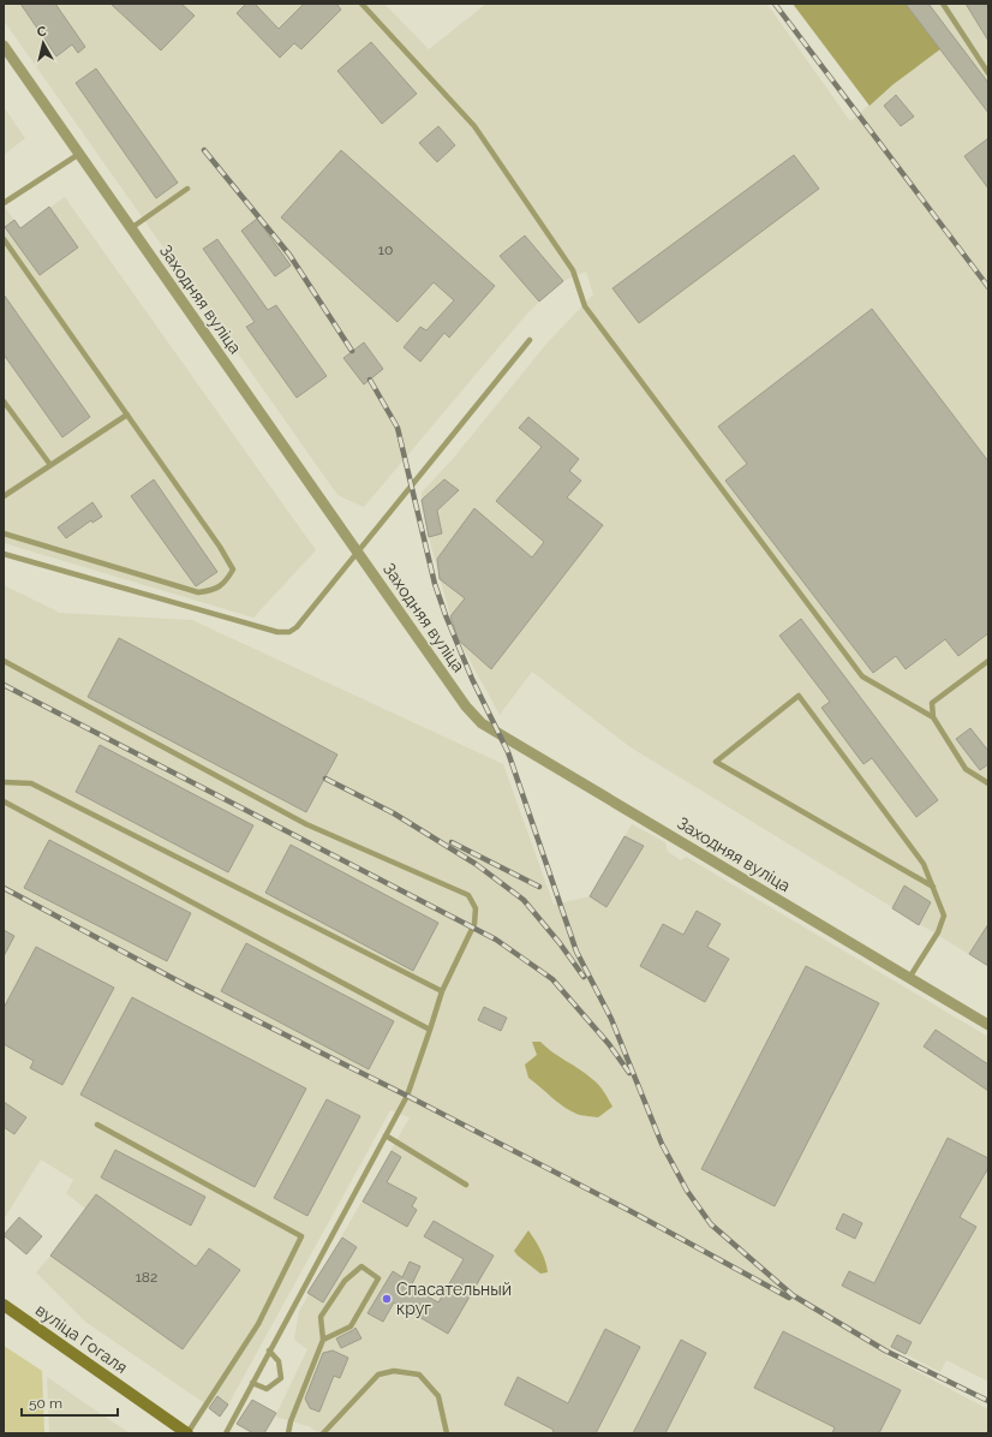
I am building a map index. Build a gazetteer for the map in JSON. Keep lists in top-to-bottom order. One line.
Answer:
{"streets":{"main road":["вуліца Гогаля"],"street":["Заходняя вуліца"]},"places":["Спасательный круг"],"house_numbers":["10","182"],"scale_bar":"50 m","north":"top"}
